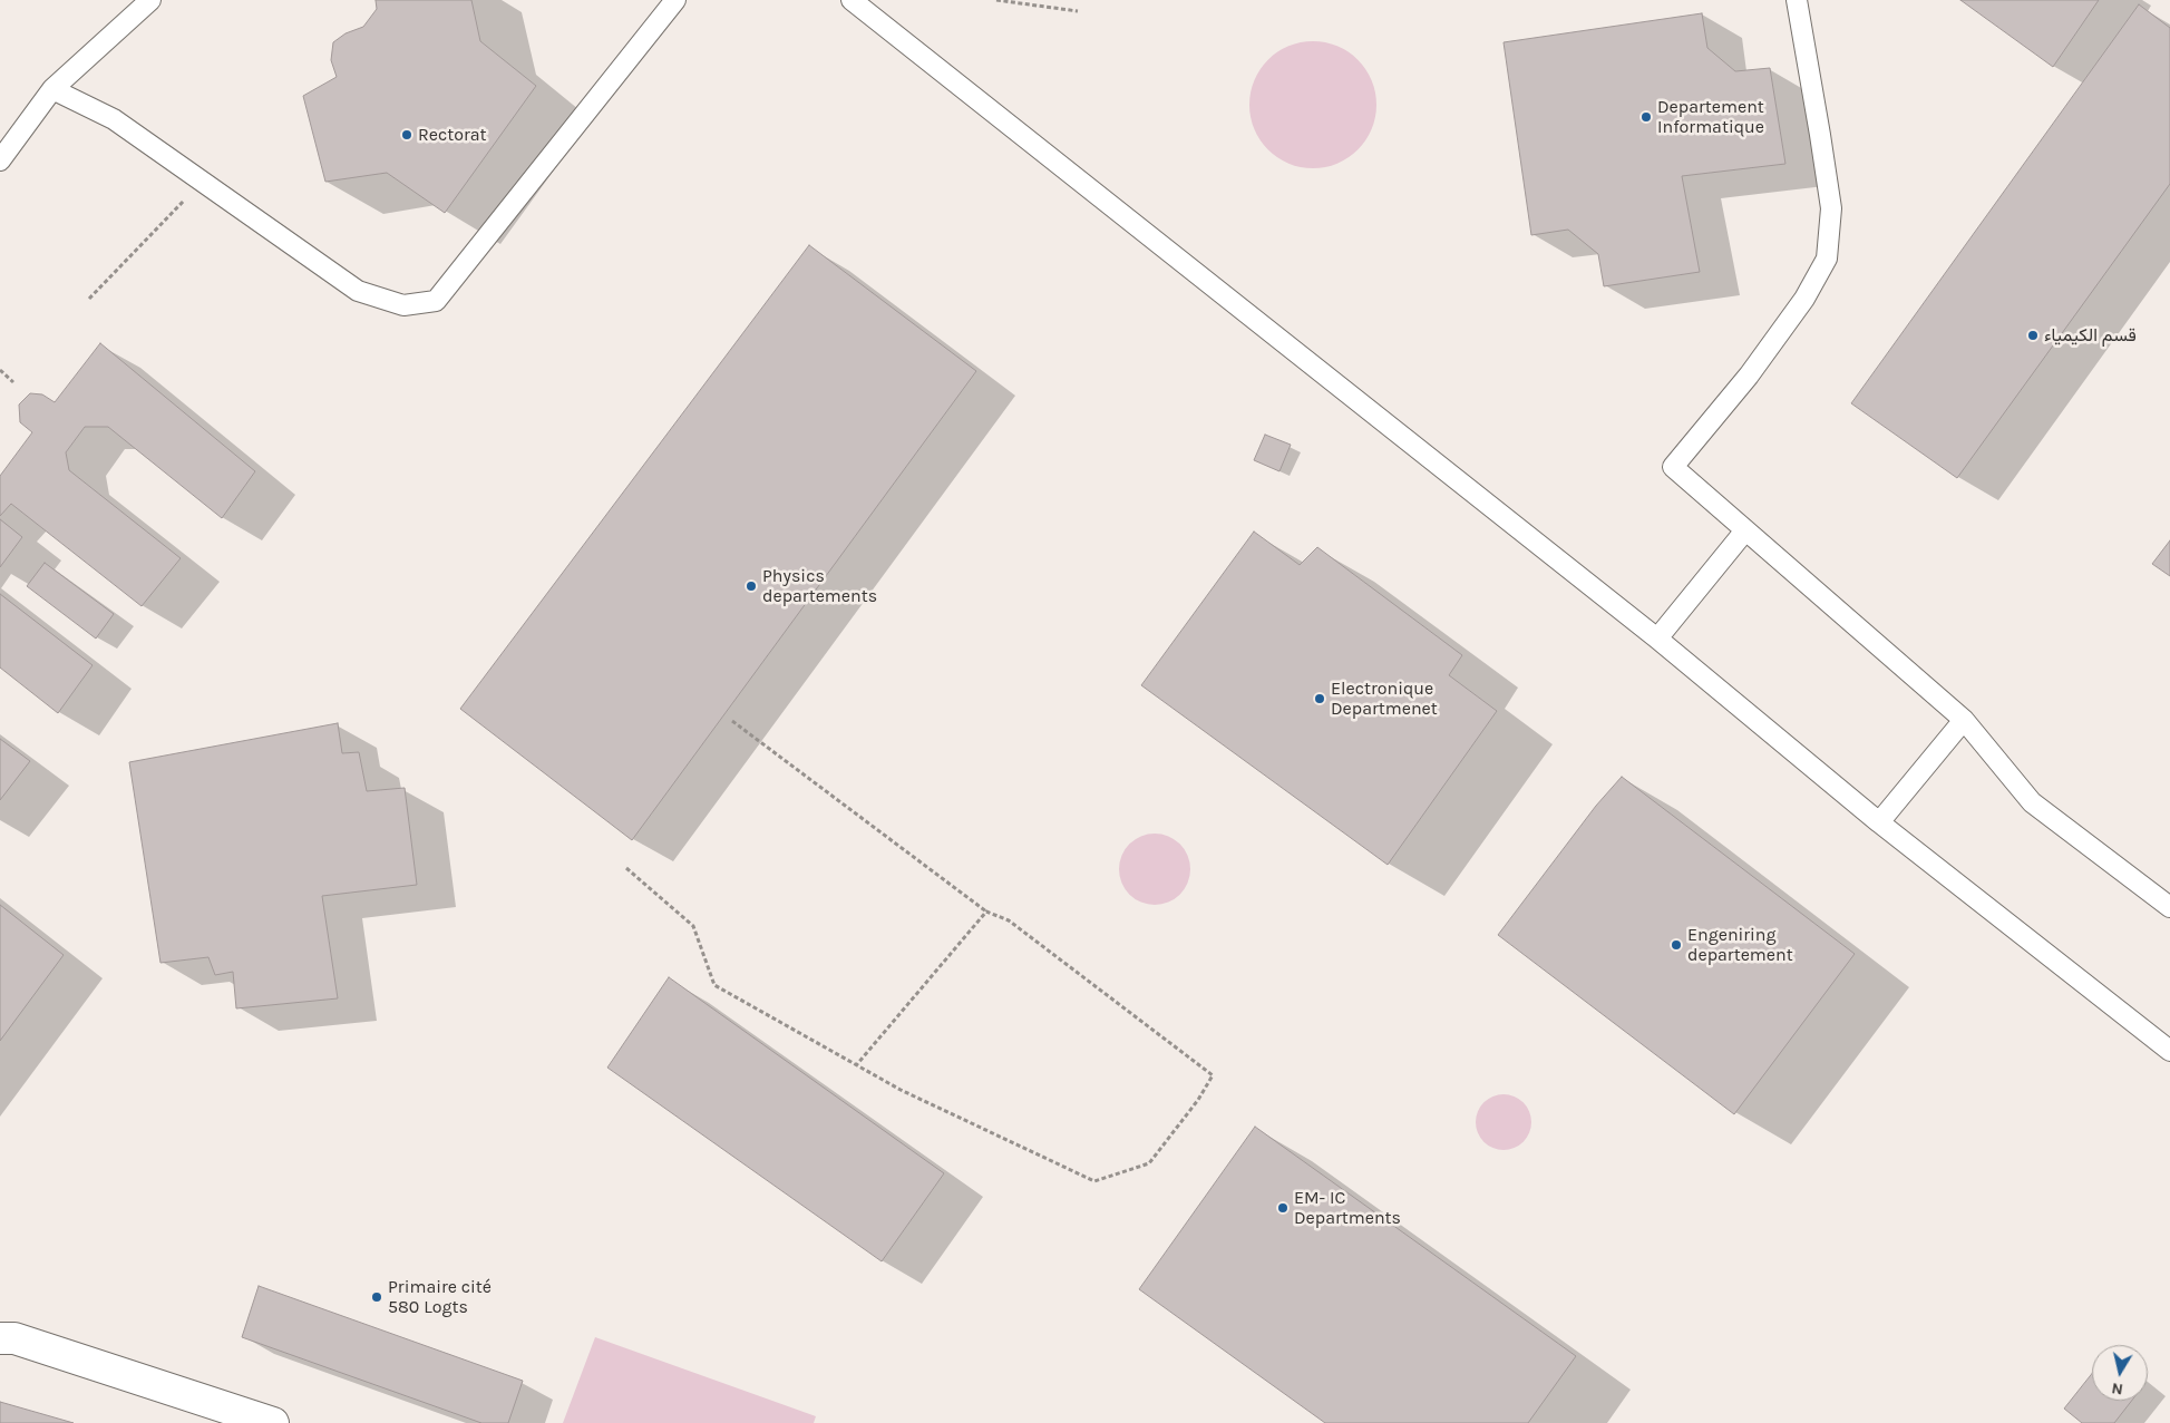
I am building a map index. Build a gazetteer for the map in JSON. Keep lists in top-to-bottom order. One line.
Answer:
{"places":["Departement Informatique","Rectorat","قسم الكيمياء","Physics departements","Electronique Departmenet","Engeniring departement","EM- IC Departments","Primaire cité 580 Logts"],"north":"bottom"}
